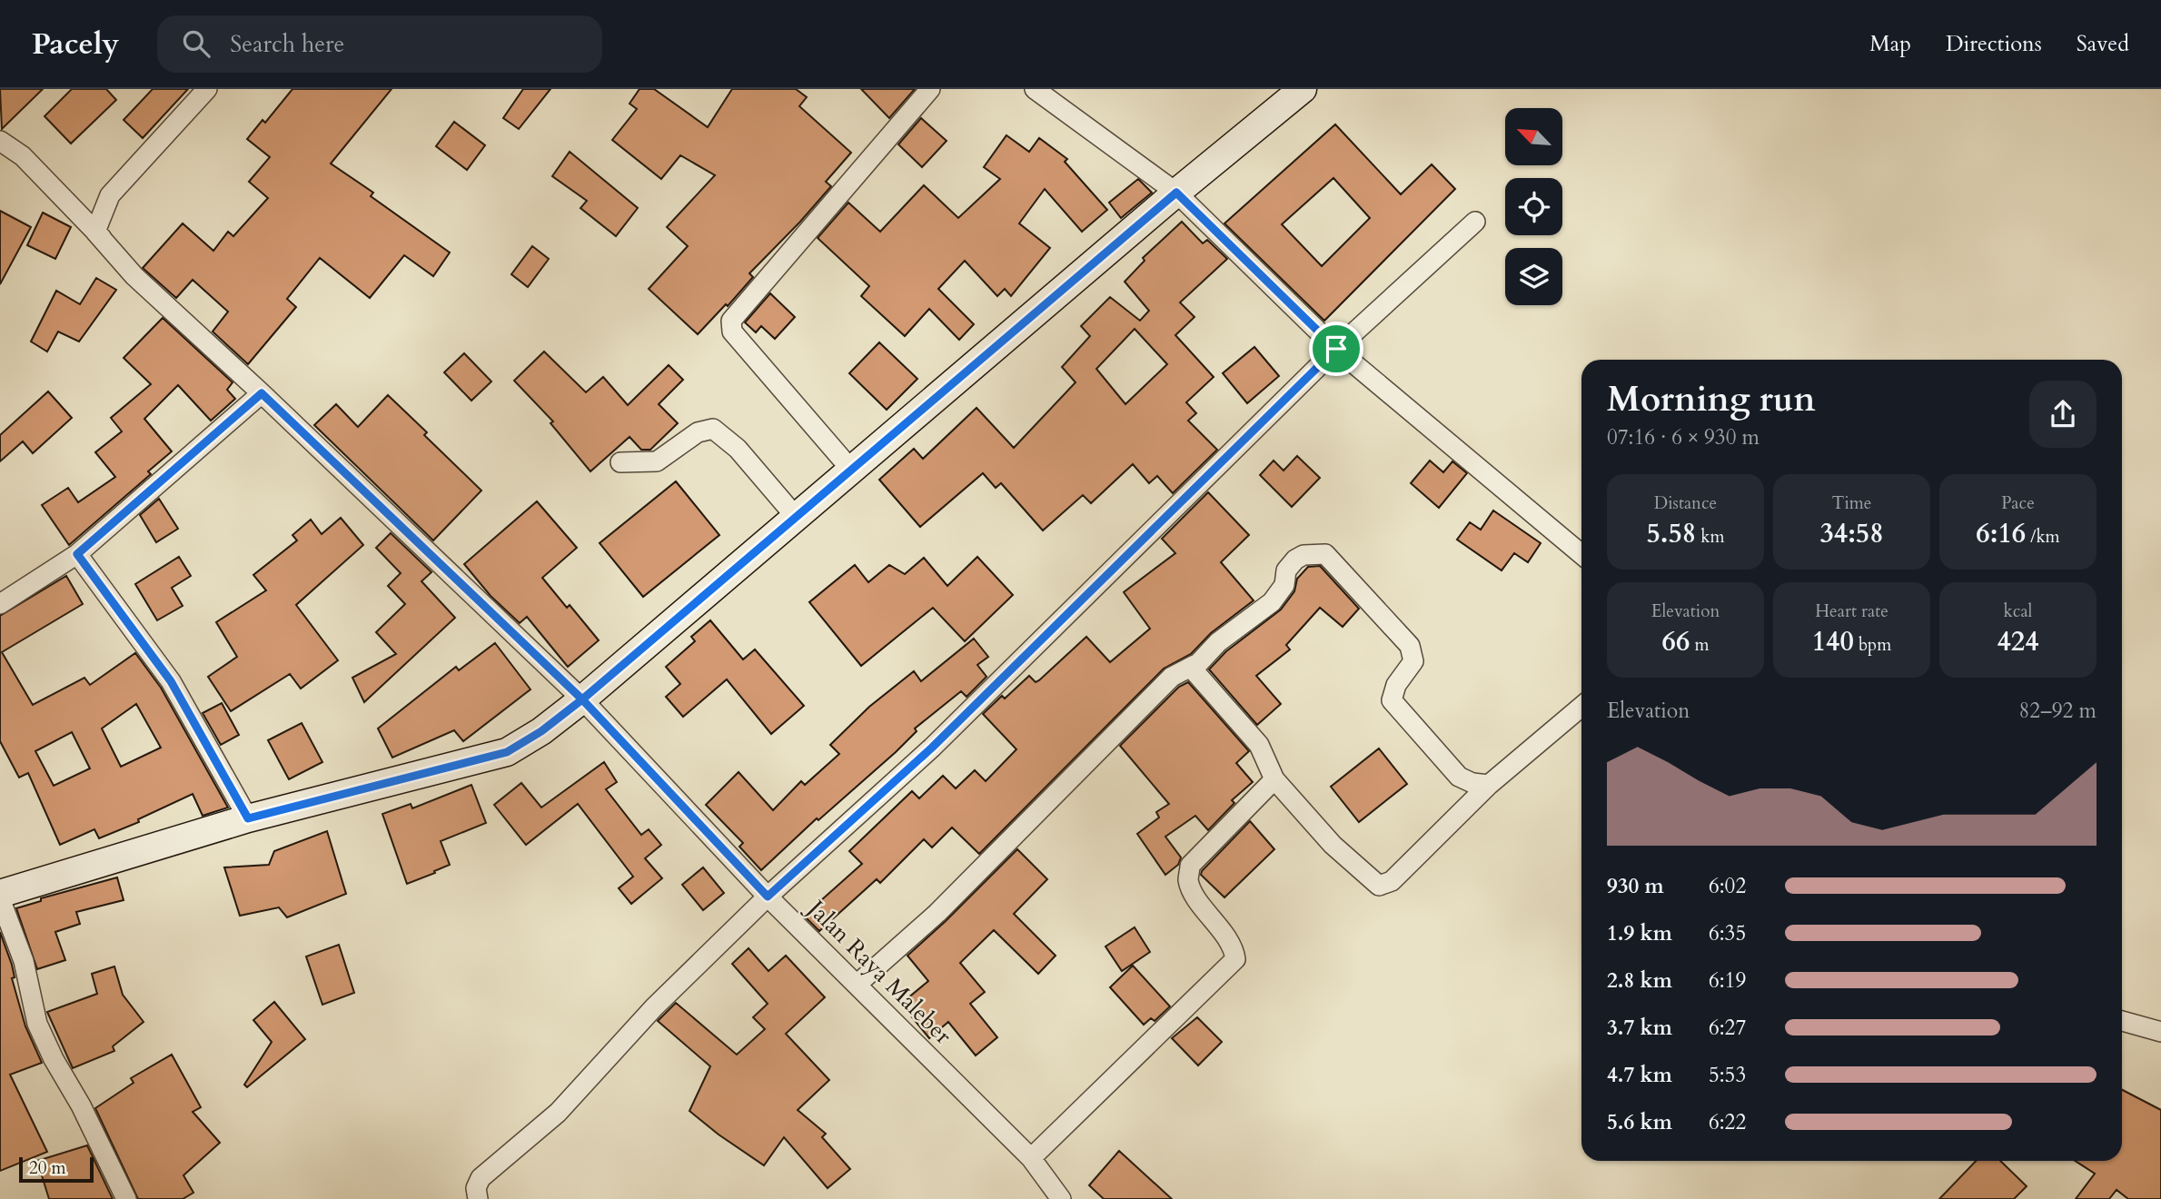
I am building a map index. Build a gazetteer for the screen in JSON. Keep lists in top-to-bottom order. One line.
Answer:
{"streets":{"street":["Jalan Raya Maleber"]},"scale_bar":"20 m","north":"top left","page":{"header":"Pacely","search":"Search here","nav":["Map","Directions","Saved"],"heading":["Morning run","07:16 · 6 × 930 m"],"stats":[["Distance","5.58 km"],["Time","34:58"],["Pace","6:16 /km"],["Elevation","66 m"],["Heart rate","140 bpm"],["kcal","424"]],"chart":["Elevation","82–92 m"],"list":[{"name":"930 m","note":"6:02"},{"name":"1.9 km","note":"6:35"},{"name":"2.8 km","note":"6:19"},{"name":"3.7 km","note":"6:27"},{"name":"4.7 km","note":"5:53"},{"name":"5.6 km","note":"6:22"}],"scale":"20 m"}}
